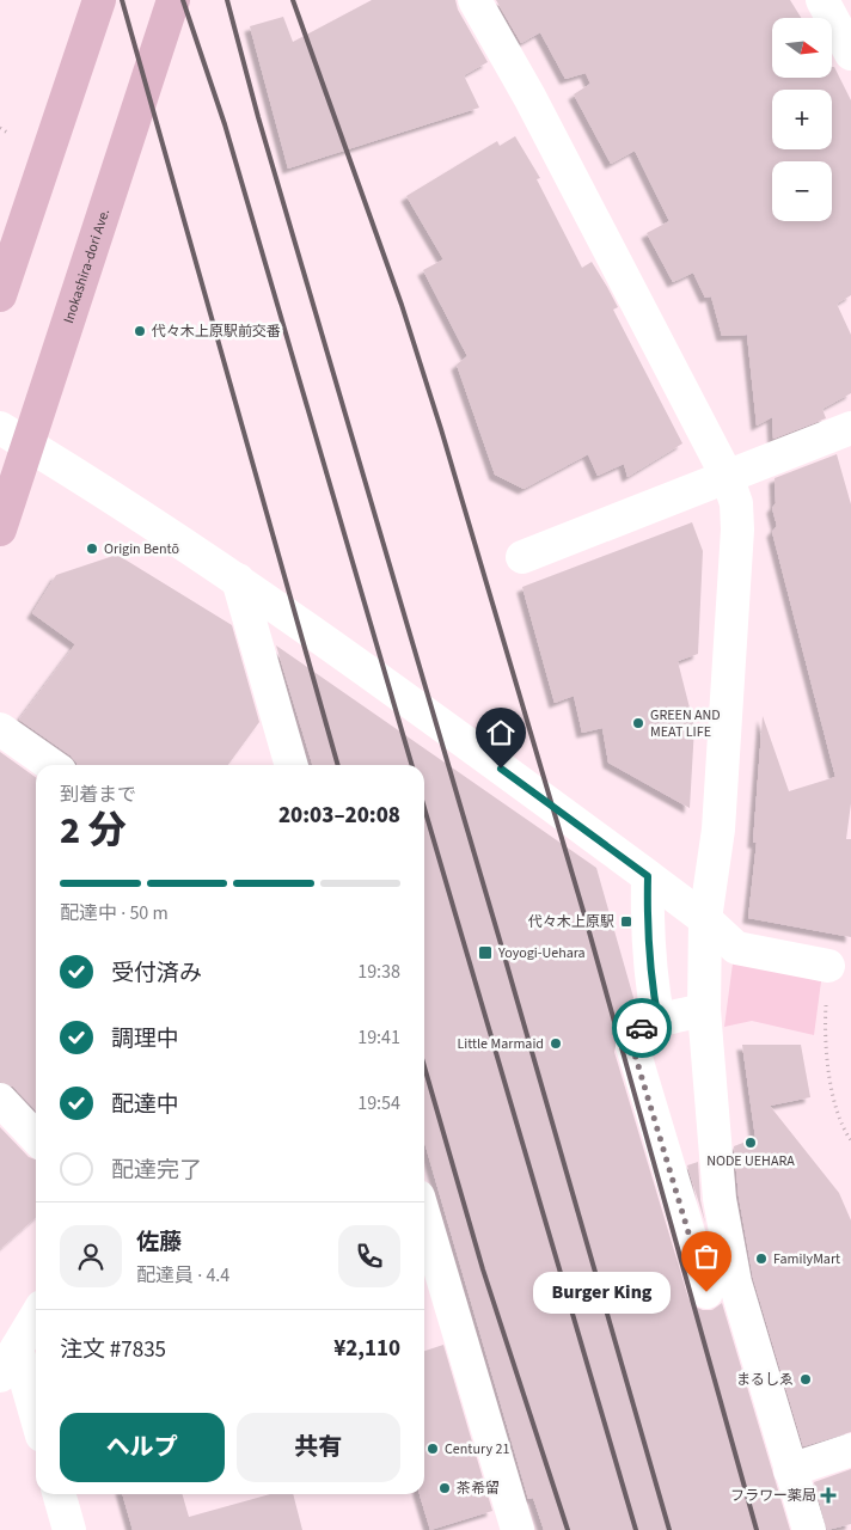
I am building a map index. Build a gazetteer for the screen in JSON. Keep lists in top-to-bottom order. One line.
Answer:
{"streets":{"main road":["Inokashira-dori Ave."]},"places":{"other":["代々木上原駅前交番","Origin Bentō","GREEN AND MEAT LIFE","Little Marmaid","NODE UEHARA","FamilyMart","Burger King","まるしゑ","Century 21","茶希留"],"transit":["代々木上原駅","Yoyogi-Uehara"],"health":["フラワー薬局"]},"north":"right","page":{"map_buttons":["+","−"],"heading":["2 分","到着まで","20:03–20:08"],"panel":["佐藤","配達員 · 4.4","注文 #7835","¥2,110"],"bar":"配達中 · 50 m","list":[["受付済み","19:38"],["調理中","19:41"],["配達中","19:54"],"配達完了"],"bubble":"Burger King","buttons":["ヘルプ","共有"]}}
